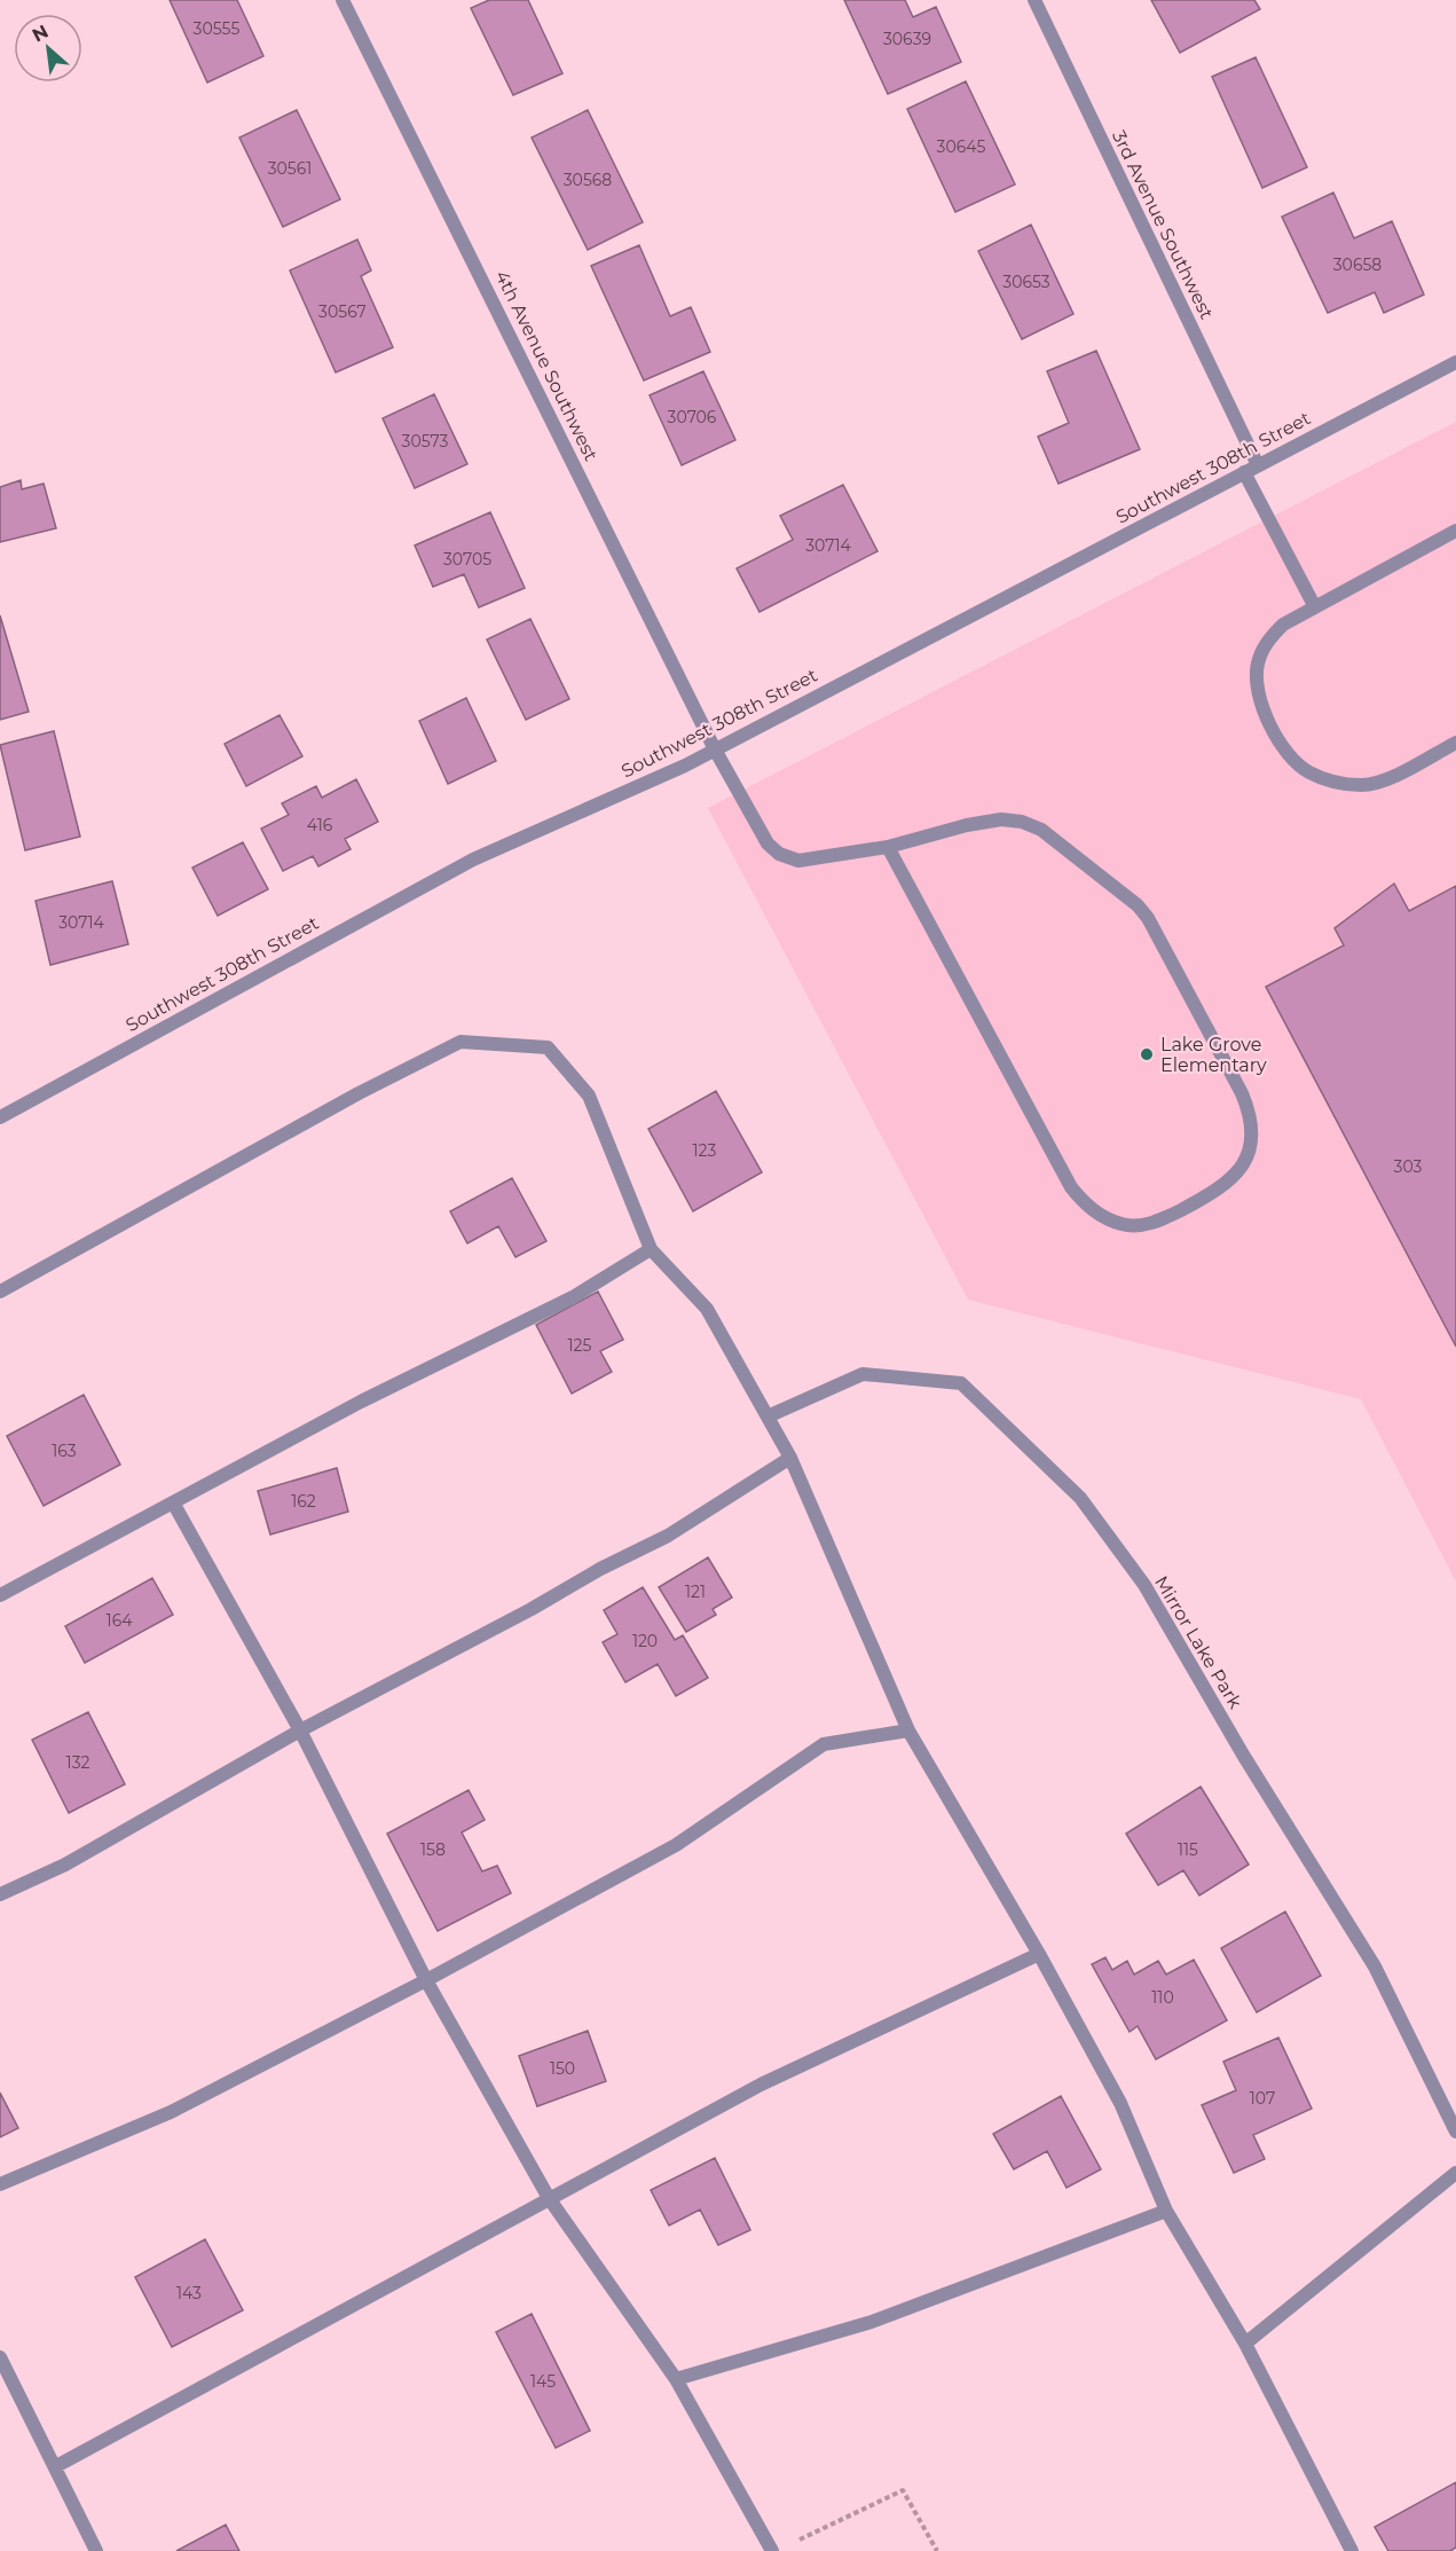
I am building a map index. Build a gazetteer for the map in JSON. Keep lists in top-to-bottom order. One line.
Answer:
{"streets":{"street":["3rd Avenue Southwest","4th Avenue Southwest","Southwest 308th Street","Mirror Lake Park"]},"crossings":[["3rd Avenue Southwest","Southwest 308th Street"],["4th Avenue Southwest","Southwest 308th Street"]],"places":["Lake Grove Elementary"],"house_numbers":["30555","30639","30645","30561","30568","30658","30653","30567","30706","30573","30714","30705","416","30714","123","303","125","163","162","121","164","120","132","158","115","110","150","107","143","145"],"north":"top left"}
